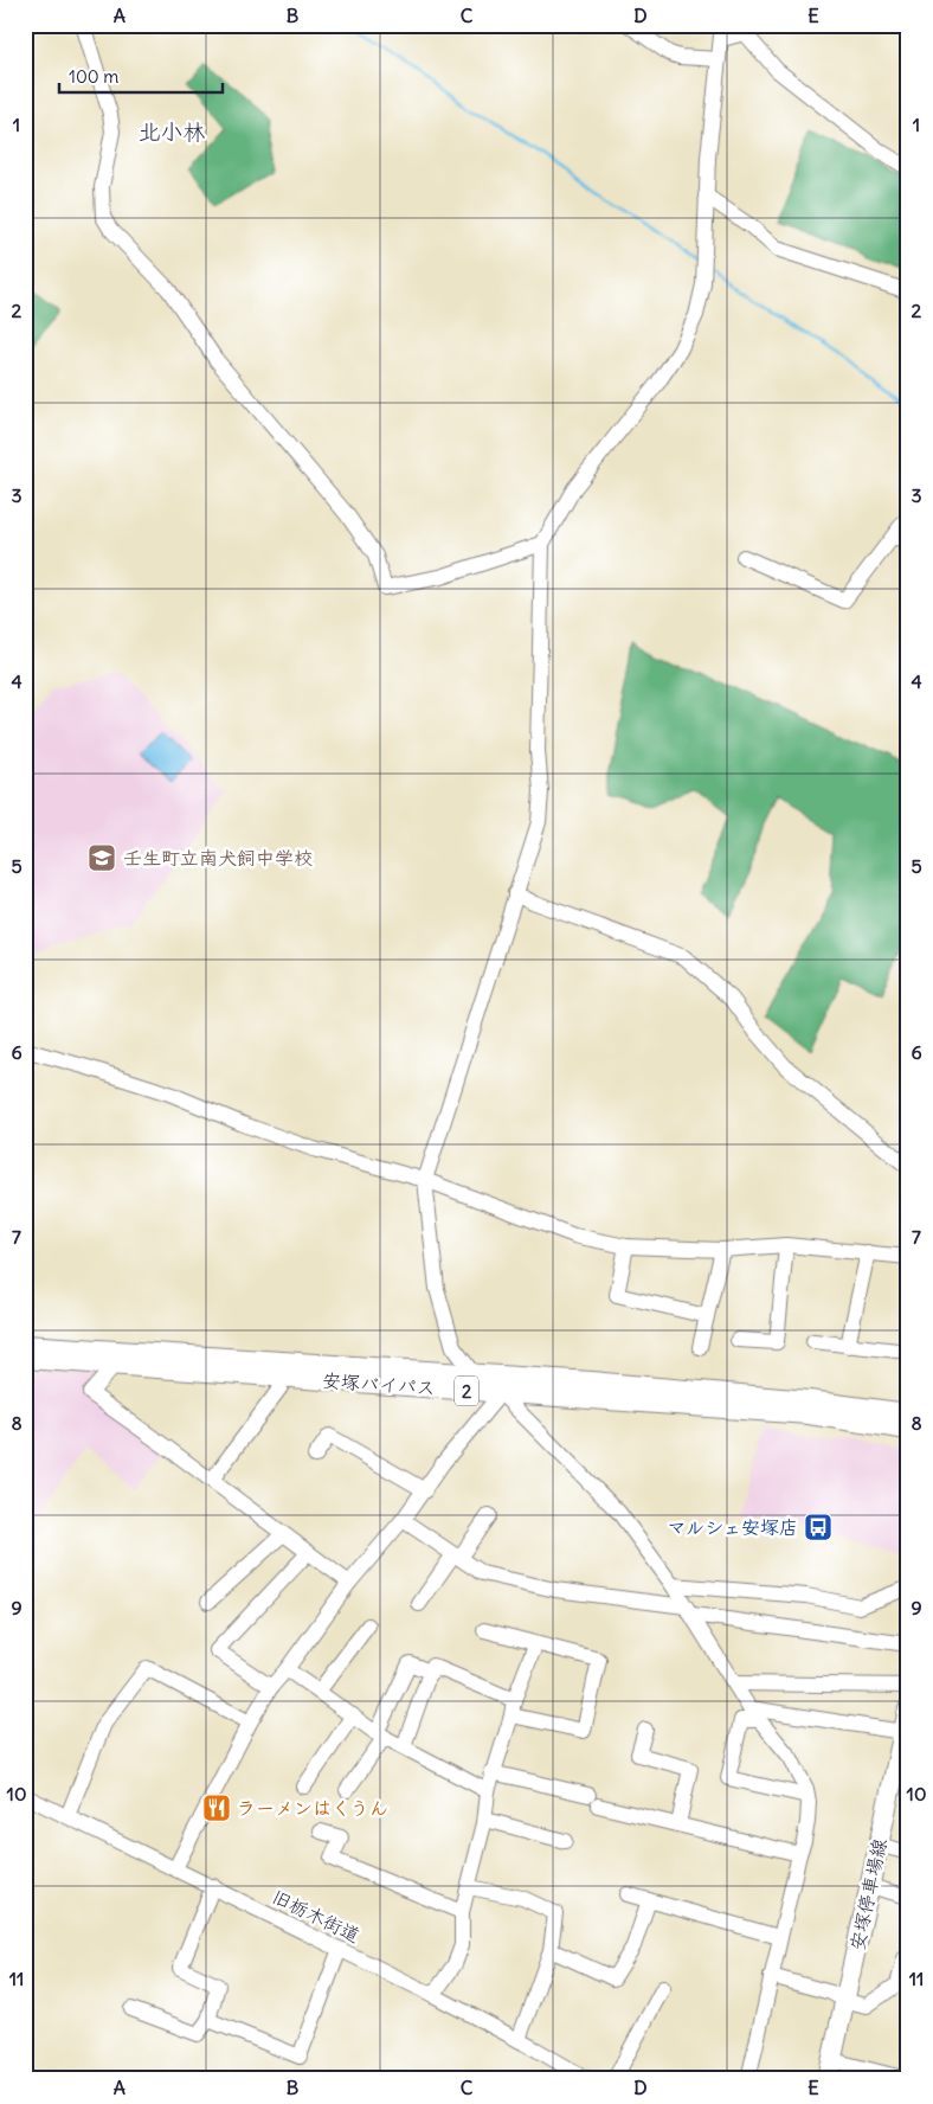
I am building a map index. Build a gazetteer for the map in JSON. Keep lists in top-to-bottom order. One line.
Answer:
{"streets":{"main road":["安塚バイパス","2","安塚停車場線"],"street":["旧栃木街道"]},"districts":["北小林"],"places":{"school or university":["壬生町立南犬飼中学校"],"bus stop":["マルシェ安塚店"],"restaurant":["ラーメンはくうん"]},"scale_bar":"100 m","grid":{"columns":["A","B","C","D","E"],"rows":["1","2","3","4","5","6","7","8","9","10","11"]}}
